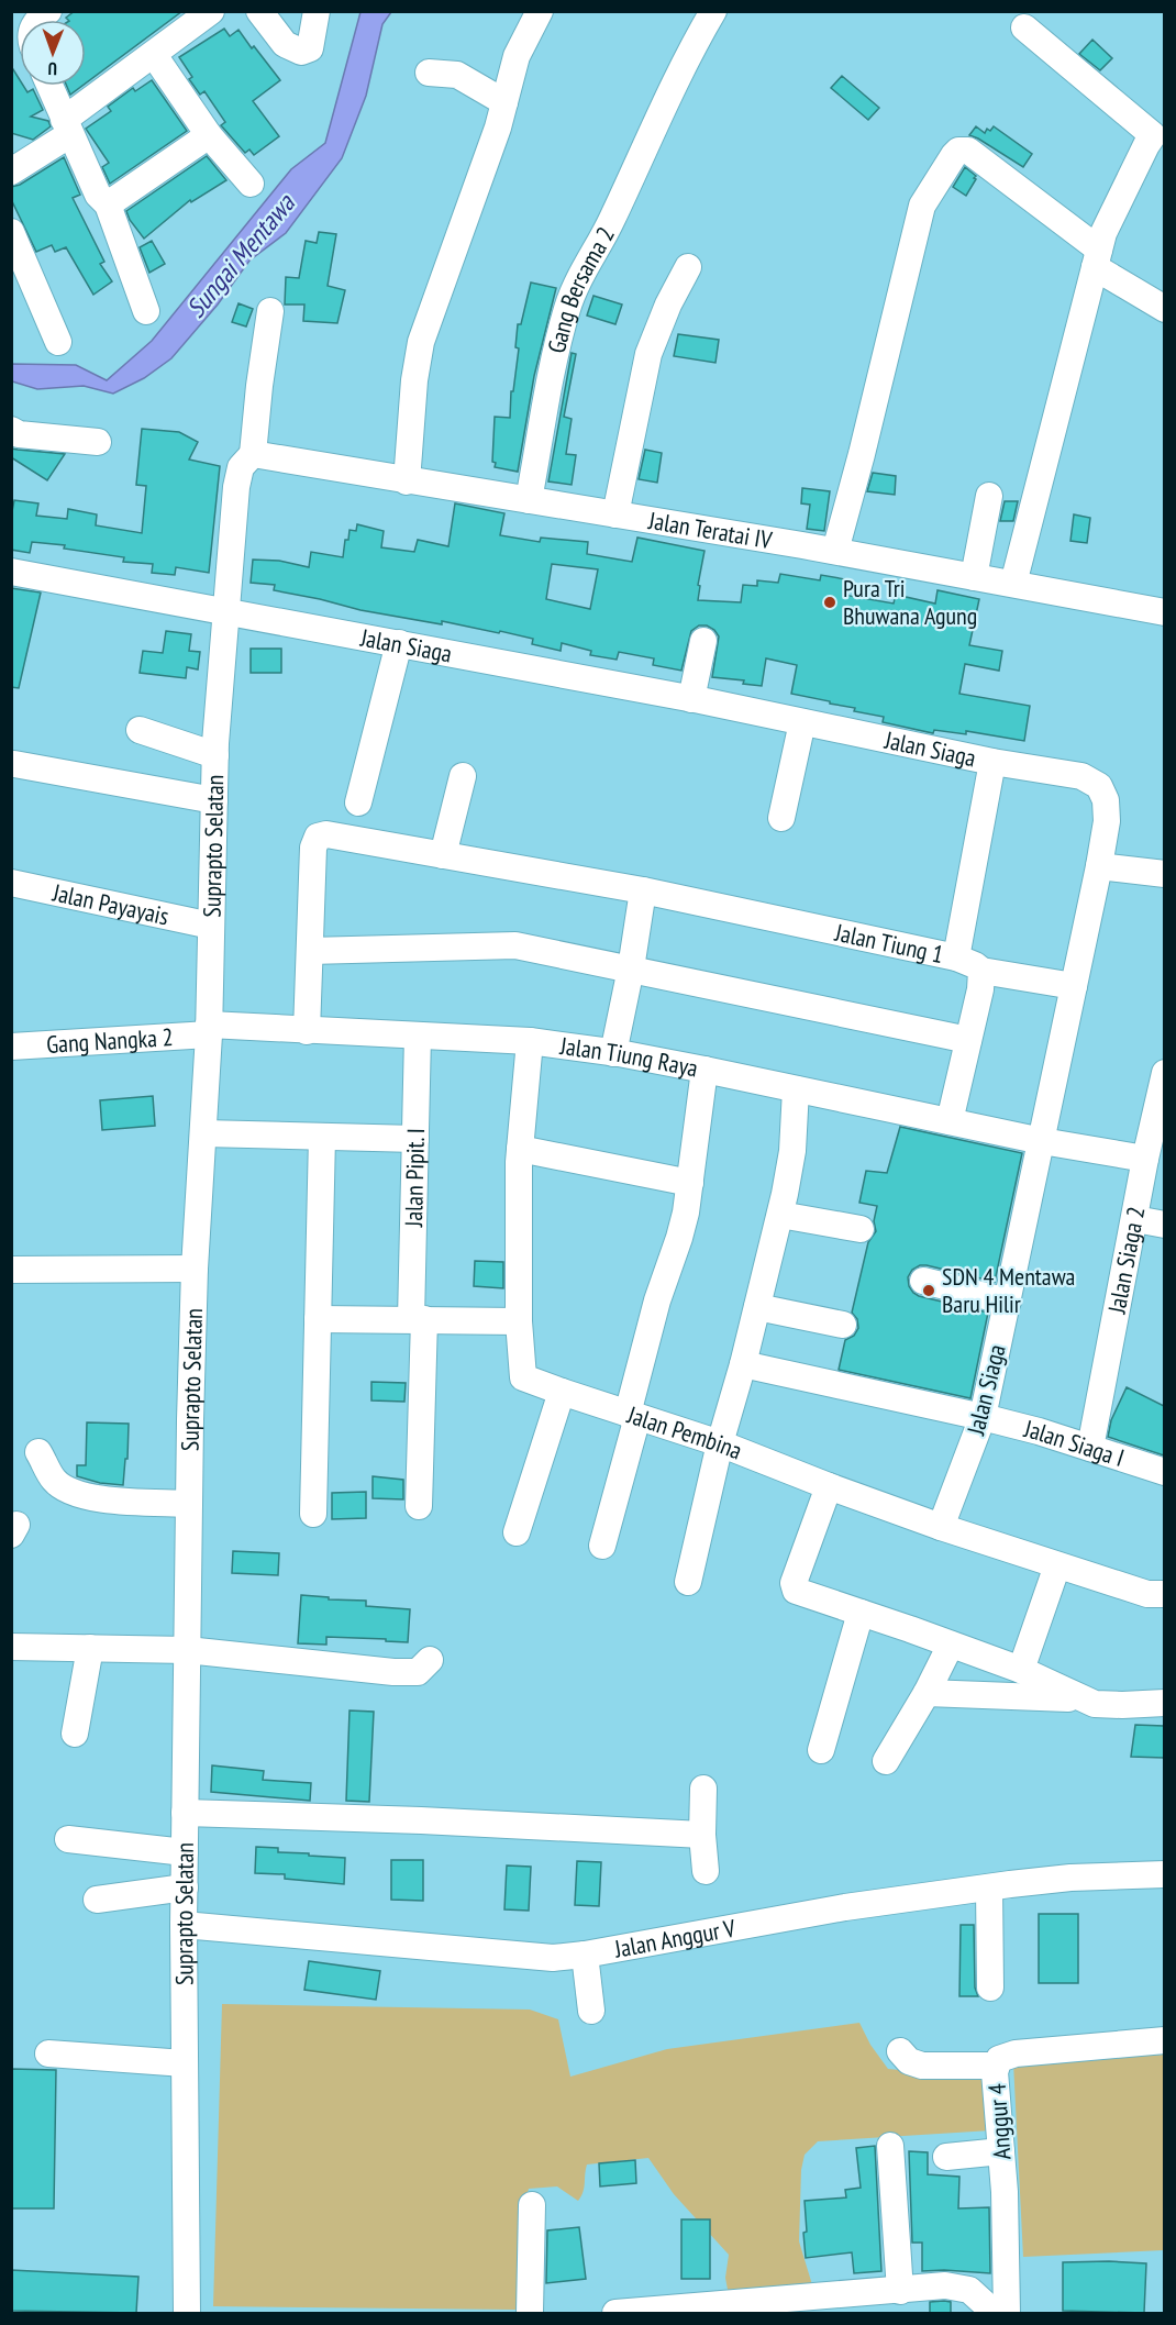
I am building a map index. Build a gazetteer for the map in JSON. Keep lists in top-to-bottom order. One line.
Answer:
{"streets":{"street":["Gang Bersama 2","Jalan Teratai IV","Jalan Siaga","Suprapto Selatan","Jalan Payayais","Jalan Tiung 1","Gang Nangka 2","Jalan Tiung Raya","Jalan Pipit. I","Jalan Siaga 2","Jalan Pembina","Jalan Siaga I","Jalan Anggur V","Anggur 4"]},"crossings":[["Gang Bersama 2","Jalan Teratai IV"],["Jalan Teratai IV","Suprapto Selatan"],["Jalan Siaga","Suprapto Selatan"],["Jalan Siaga","Jalan Tiung Raya"],["Jalan Siaga","Jalan Pembina"],["Jalan Siaga","Jalan Siaga I"],["Suprapto Selatan","Jalan Payayais"],["Suprapto Selatan","Gang Nangka 2"],["Suprapto Selatan","Jalan Tiung Raya"],["Suprapto Selatan","Jalan Anggur V"],["Gang Nangka 2","Jalan Tiung Raya"],["Jalan Tiung Raya","Jalan Pipit. I"],["Jalan Tiung Raya","Jalan Siaga 2"],["Jalan Tiung Raya","Jalan Pembina"],["Jalan Siaga 2","Jalan Siaga I"]],"water":["Sungai Mentawa"],"places":["Pura Tri Bhuwana Agung","SDN 4 Mentawa Baru Hilir"],"north":"bottom"}
